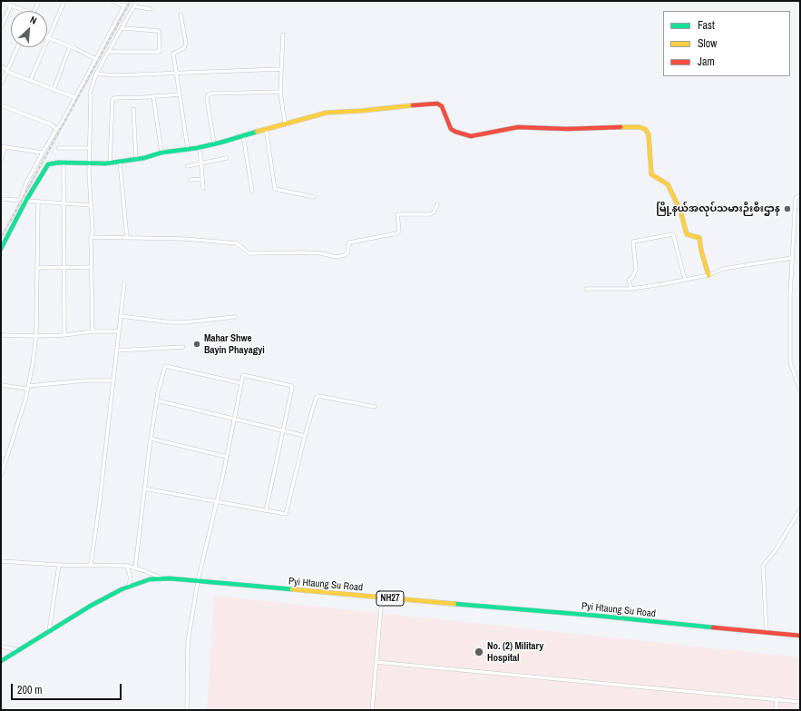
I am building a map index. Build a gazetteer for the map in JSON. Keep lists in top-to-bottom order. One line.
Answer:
{"streets":{"main road":["Pyi Htaung Su Road","NH27"]},"places":["မြို့နယ်အလုပ်သမားဉီးစီးဌာန","Mahar Shwe Bayin Phayagyi","No. (2) Military Hospital"],"legend":["Fast","Slow","Jam"],"scale_bar":"200 m","north":"top right"}
